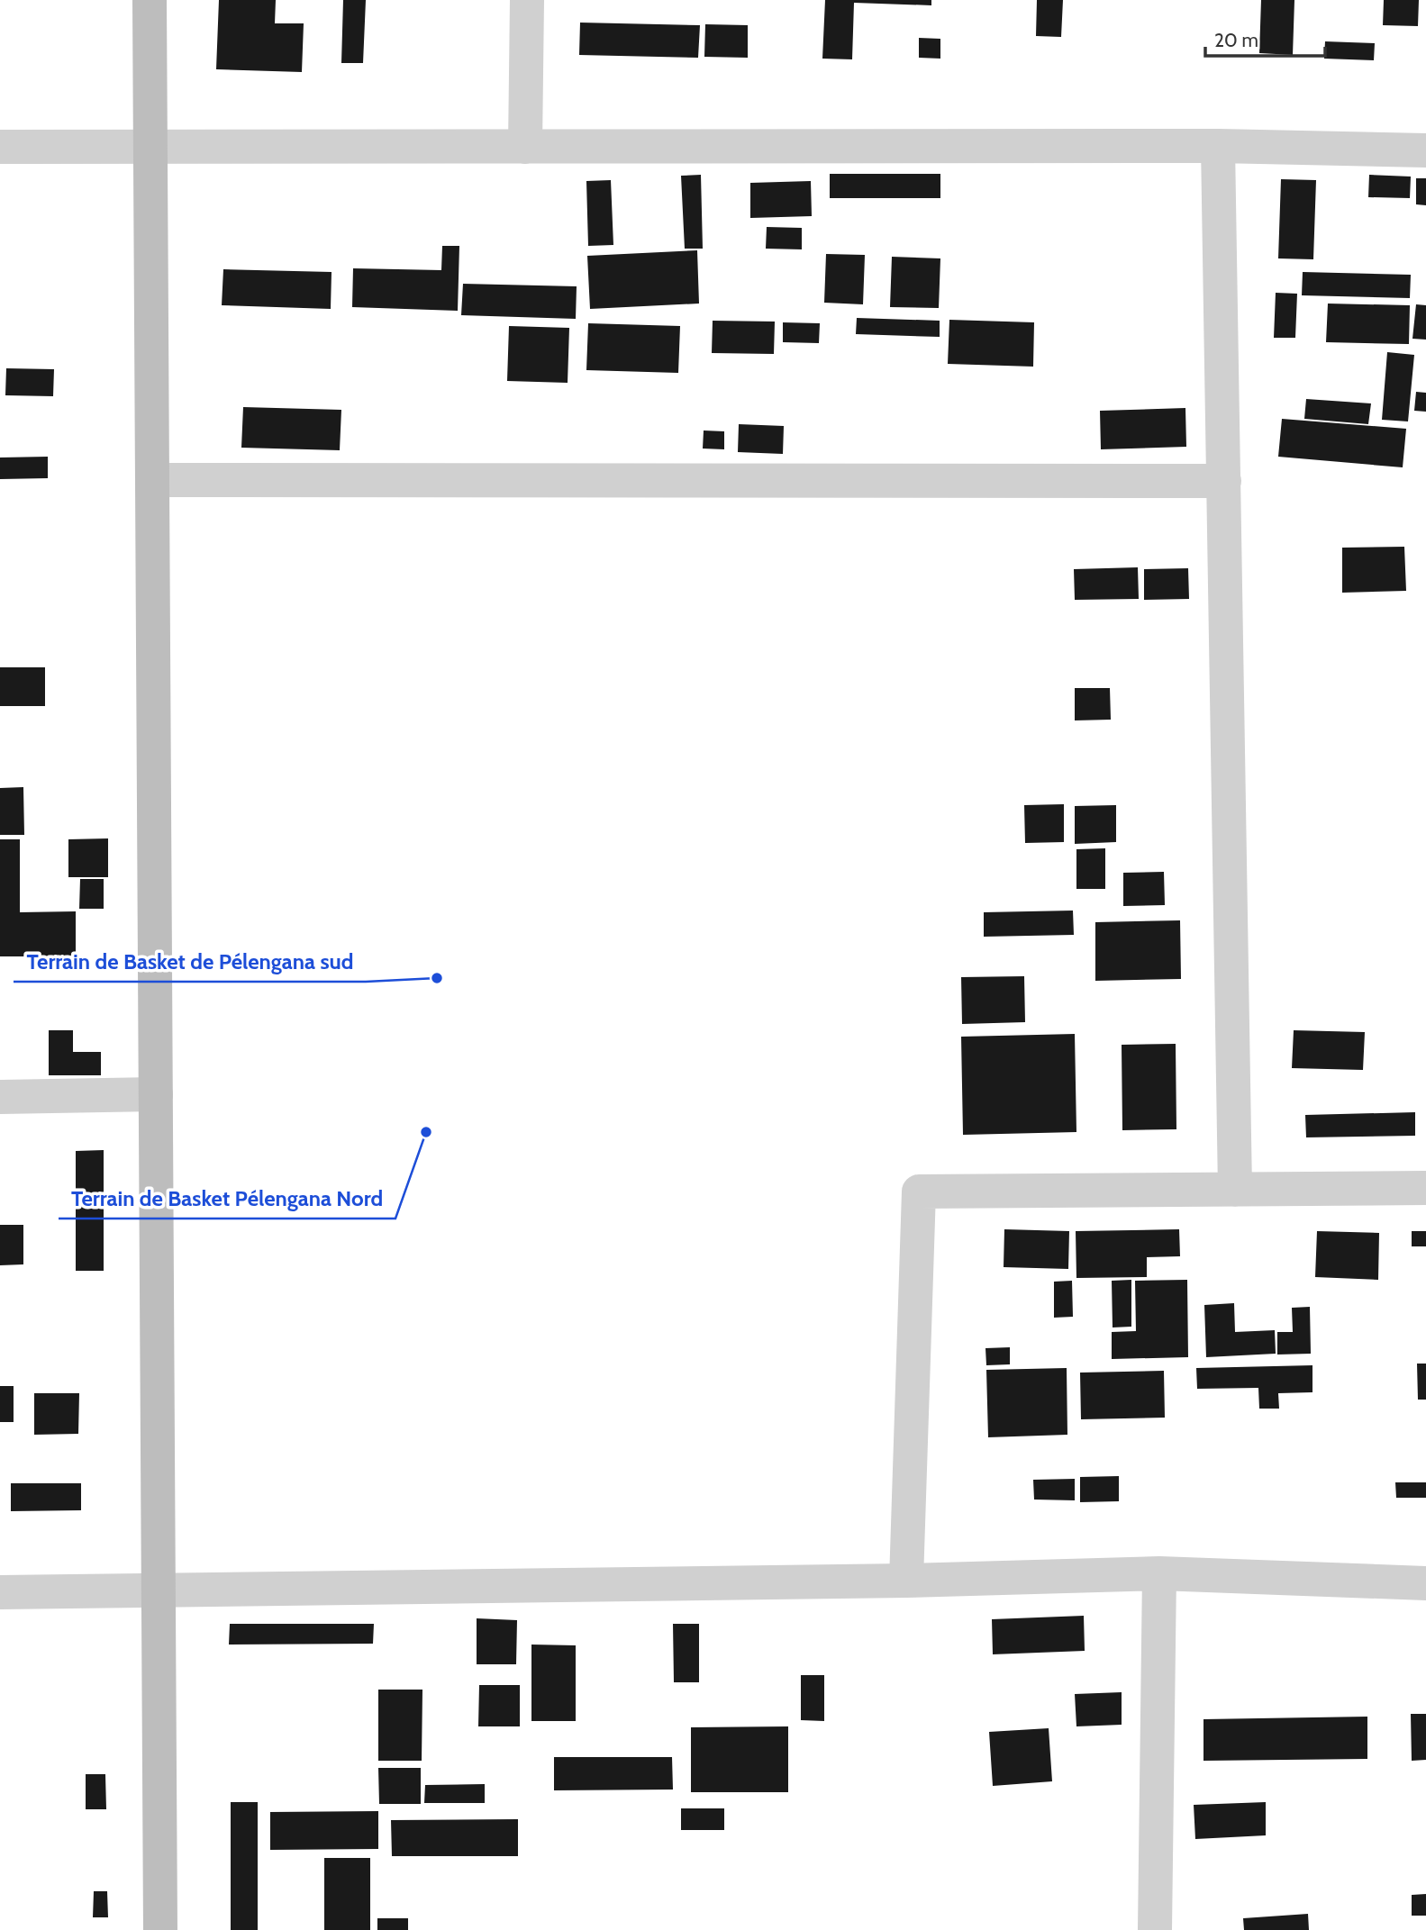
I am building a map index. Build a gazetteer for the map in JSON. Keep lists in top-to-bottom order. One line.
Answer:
{"places":["Terrain de Basket de Pélengana sud","Terrain de Basket Pélengana Nord"],"scale_bar":"20 m"}
